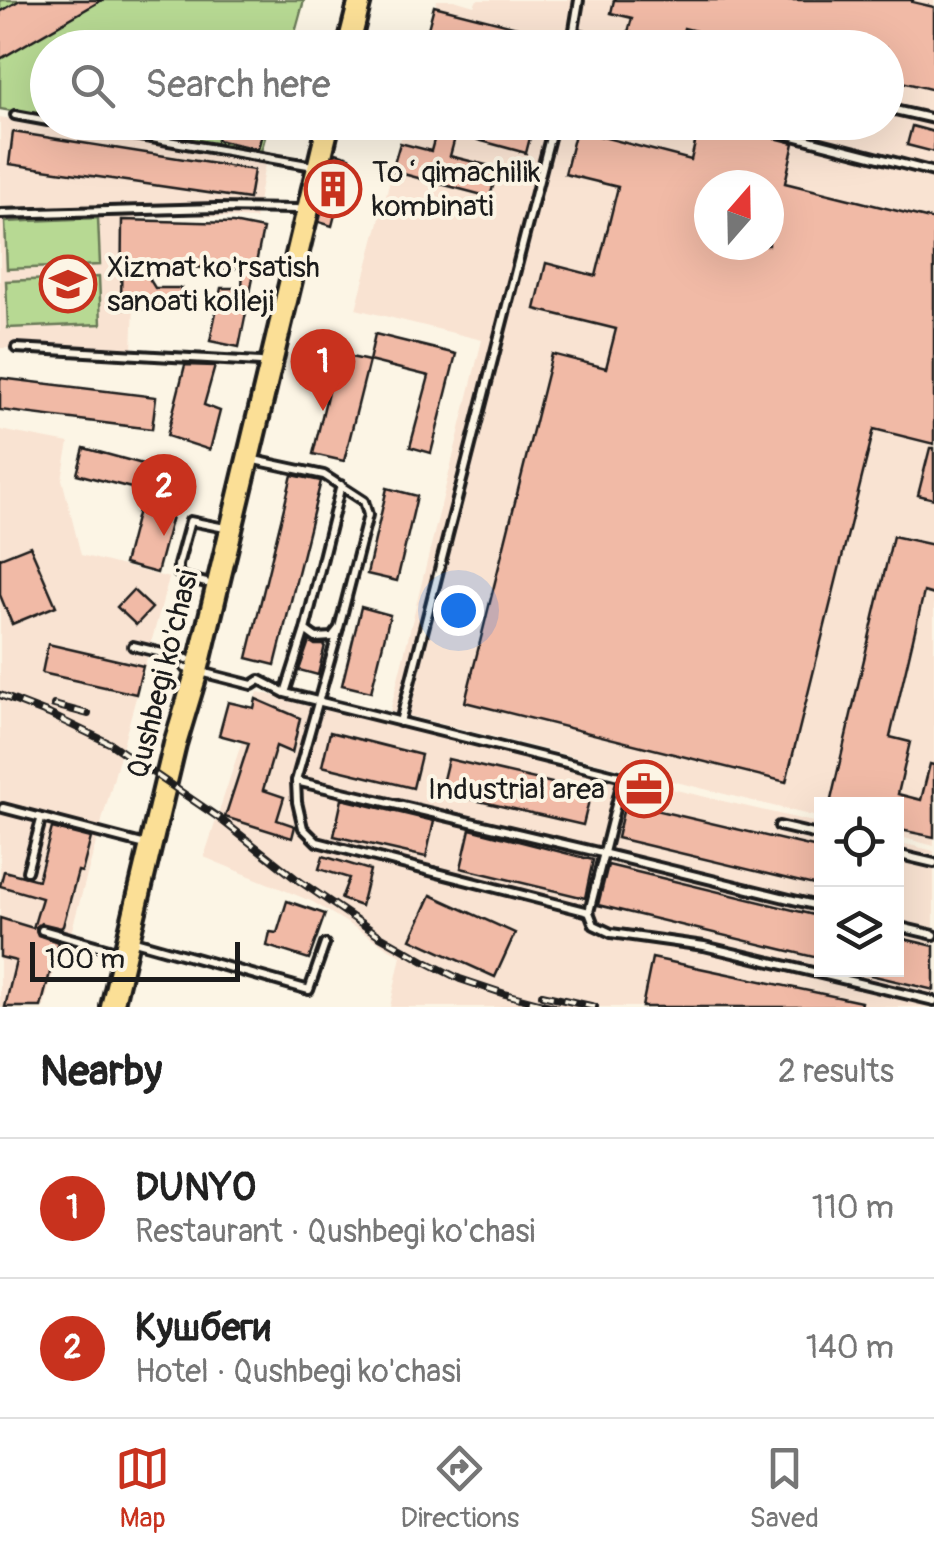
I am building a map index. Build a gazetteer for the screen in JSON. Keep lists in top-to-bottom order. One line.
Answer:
{"streets":{"main road":["Qushbegi ko'chasi"]},"places":{"building":["Toʻqimachilik kombinati"],"school or university":["Xizmat ko'rsatish sanoati kolleji"],"office":["Industrial area"]},"scale_bar":"100 m","north":"top","page":{"search":"Search here","pins":["1","2"],"scale":"100 m","heading":["Nearby","2 results"],"list":[{"mark":"1","name":"DUNYO","note":"Restaurant · Qushbegi ko'chasi","value":"110 m"},{"mark":"2","name":"Кушбеги","note":"Hotel · Qushbegi ko'chasi","value":"140 m"}],"nav":["Map","Directions","Saved"]}}
